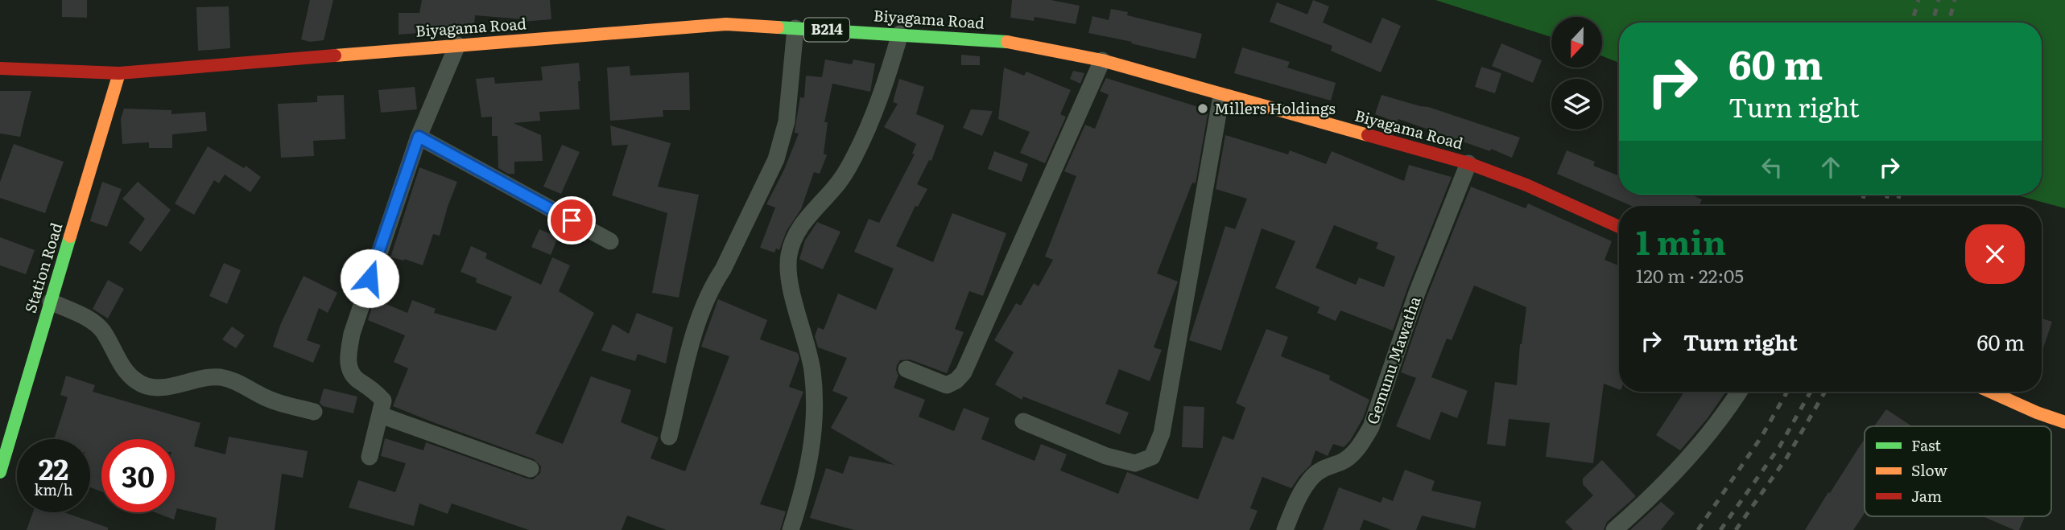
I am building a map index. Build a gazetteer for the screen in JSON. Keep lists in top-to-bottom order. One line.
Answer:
{"streets":{"main road":["Biyagama Road","B214","Station Road"],"street":["Gemunu Mawatha"]},"crossings":[["Biyagama Road","Station Road"],["Biyagama Road","Gemunu Mawatha"]],"places":["Millers Holdings"],"legend":["Fast","Slow","Jam"],"north":"bottom","page":{"turn":["60 m","Turn right"],"heading":["1 min","120 m · 22:05"],"list":[{"name":"Turn right","value":"60 m"}],"speed":"22 km/h","limit":"30"}}
